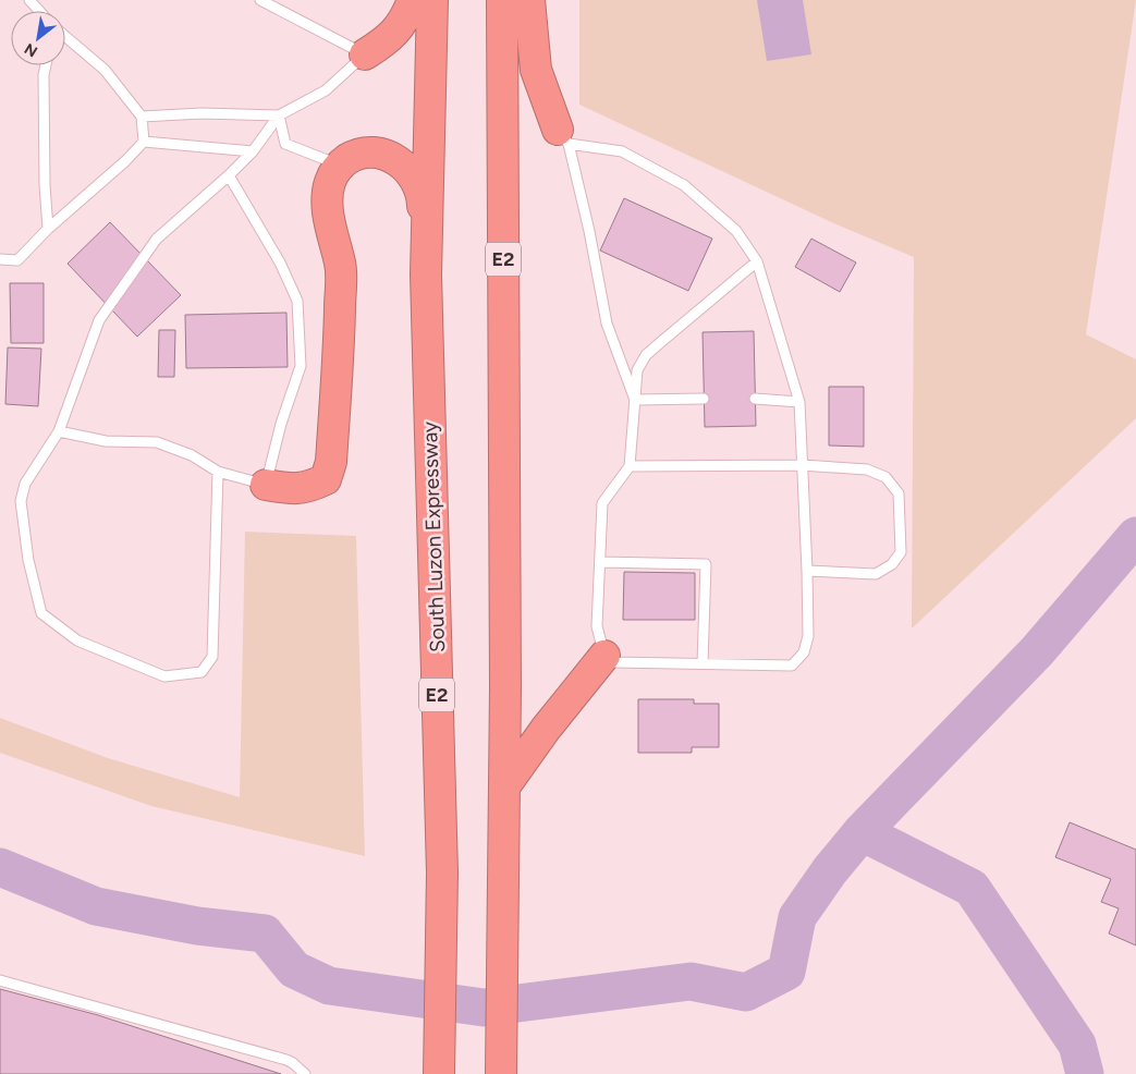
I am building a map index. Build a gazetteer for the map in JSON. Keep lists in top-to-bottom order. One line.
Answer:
{"streets":{"highway":["E2","South Luzon Expressway"]},"north":"bottom left"}
